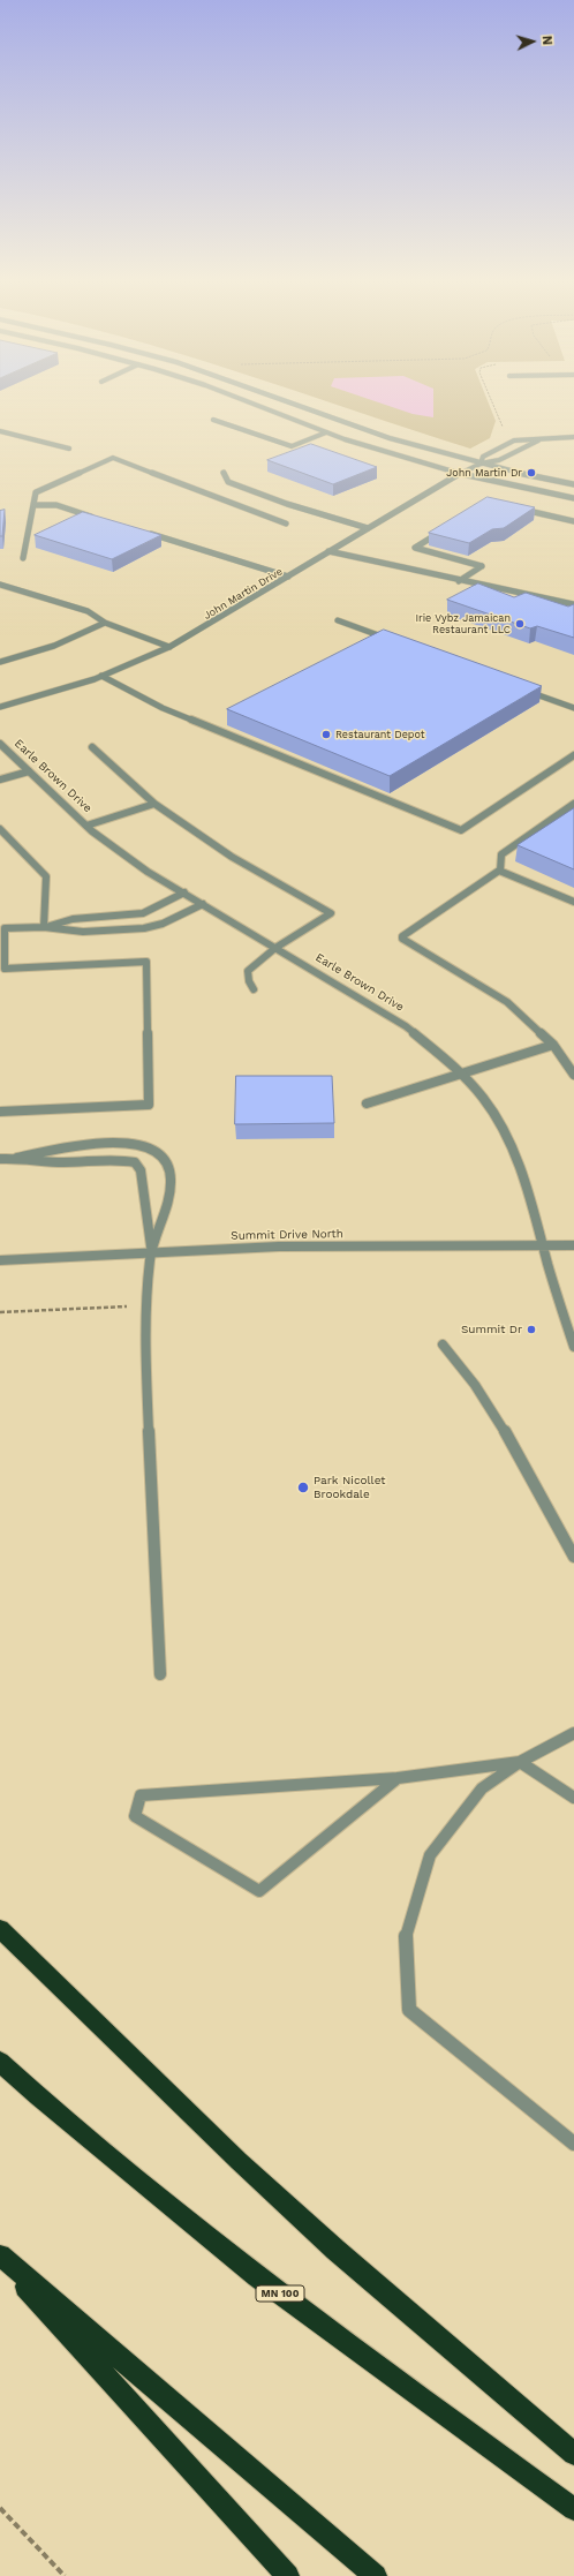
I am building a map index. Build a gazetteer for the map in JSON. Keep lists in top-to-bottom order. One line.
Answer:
{"streets":{"highway":["MN 100"],"street":["John Martin Drive","Earle Brown Drive","Summit Drive North"]},"crossings":[["Earle Brown Drive","Summit Drive North"]],"places":["John Martin Dr","Irie Vybz Jamaican Restaurant LLC","Restaurant Depot","Summit Dr","Park Nicollet Brookdale"],"north":"right"}
